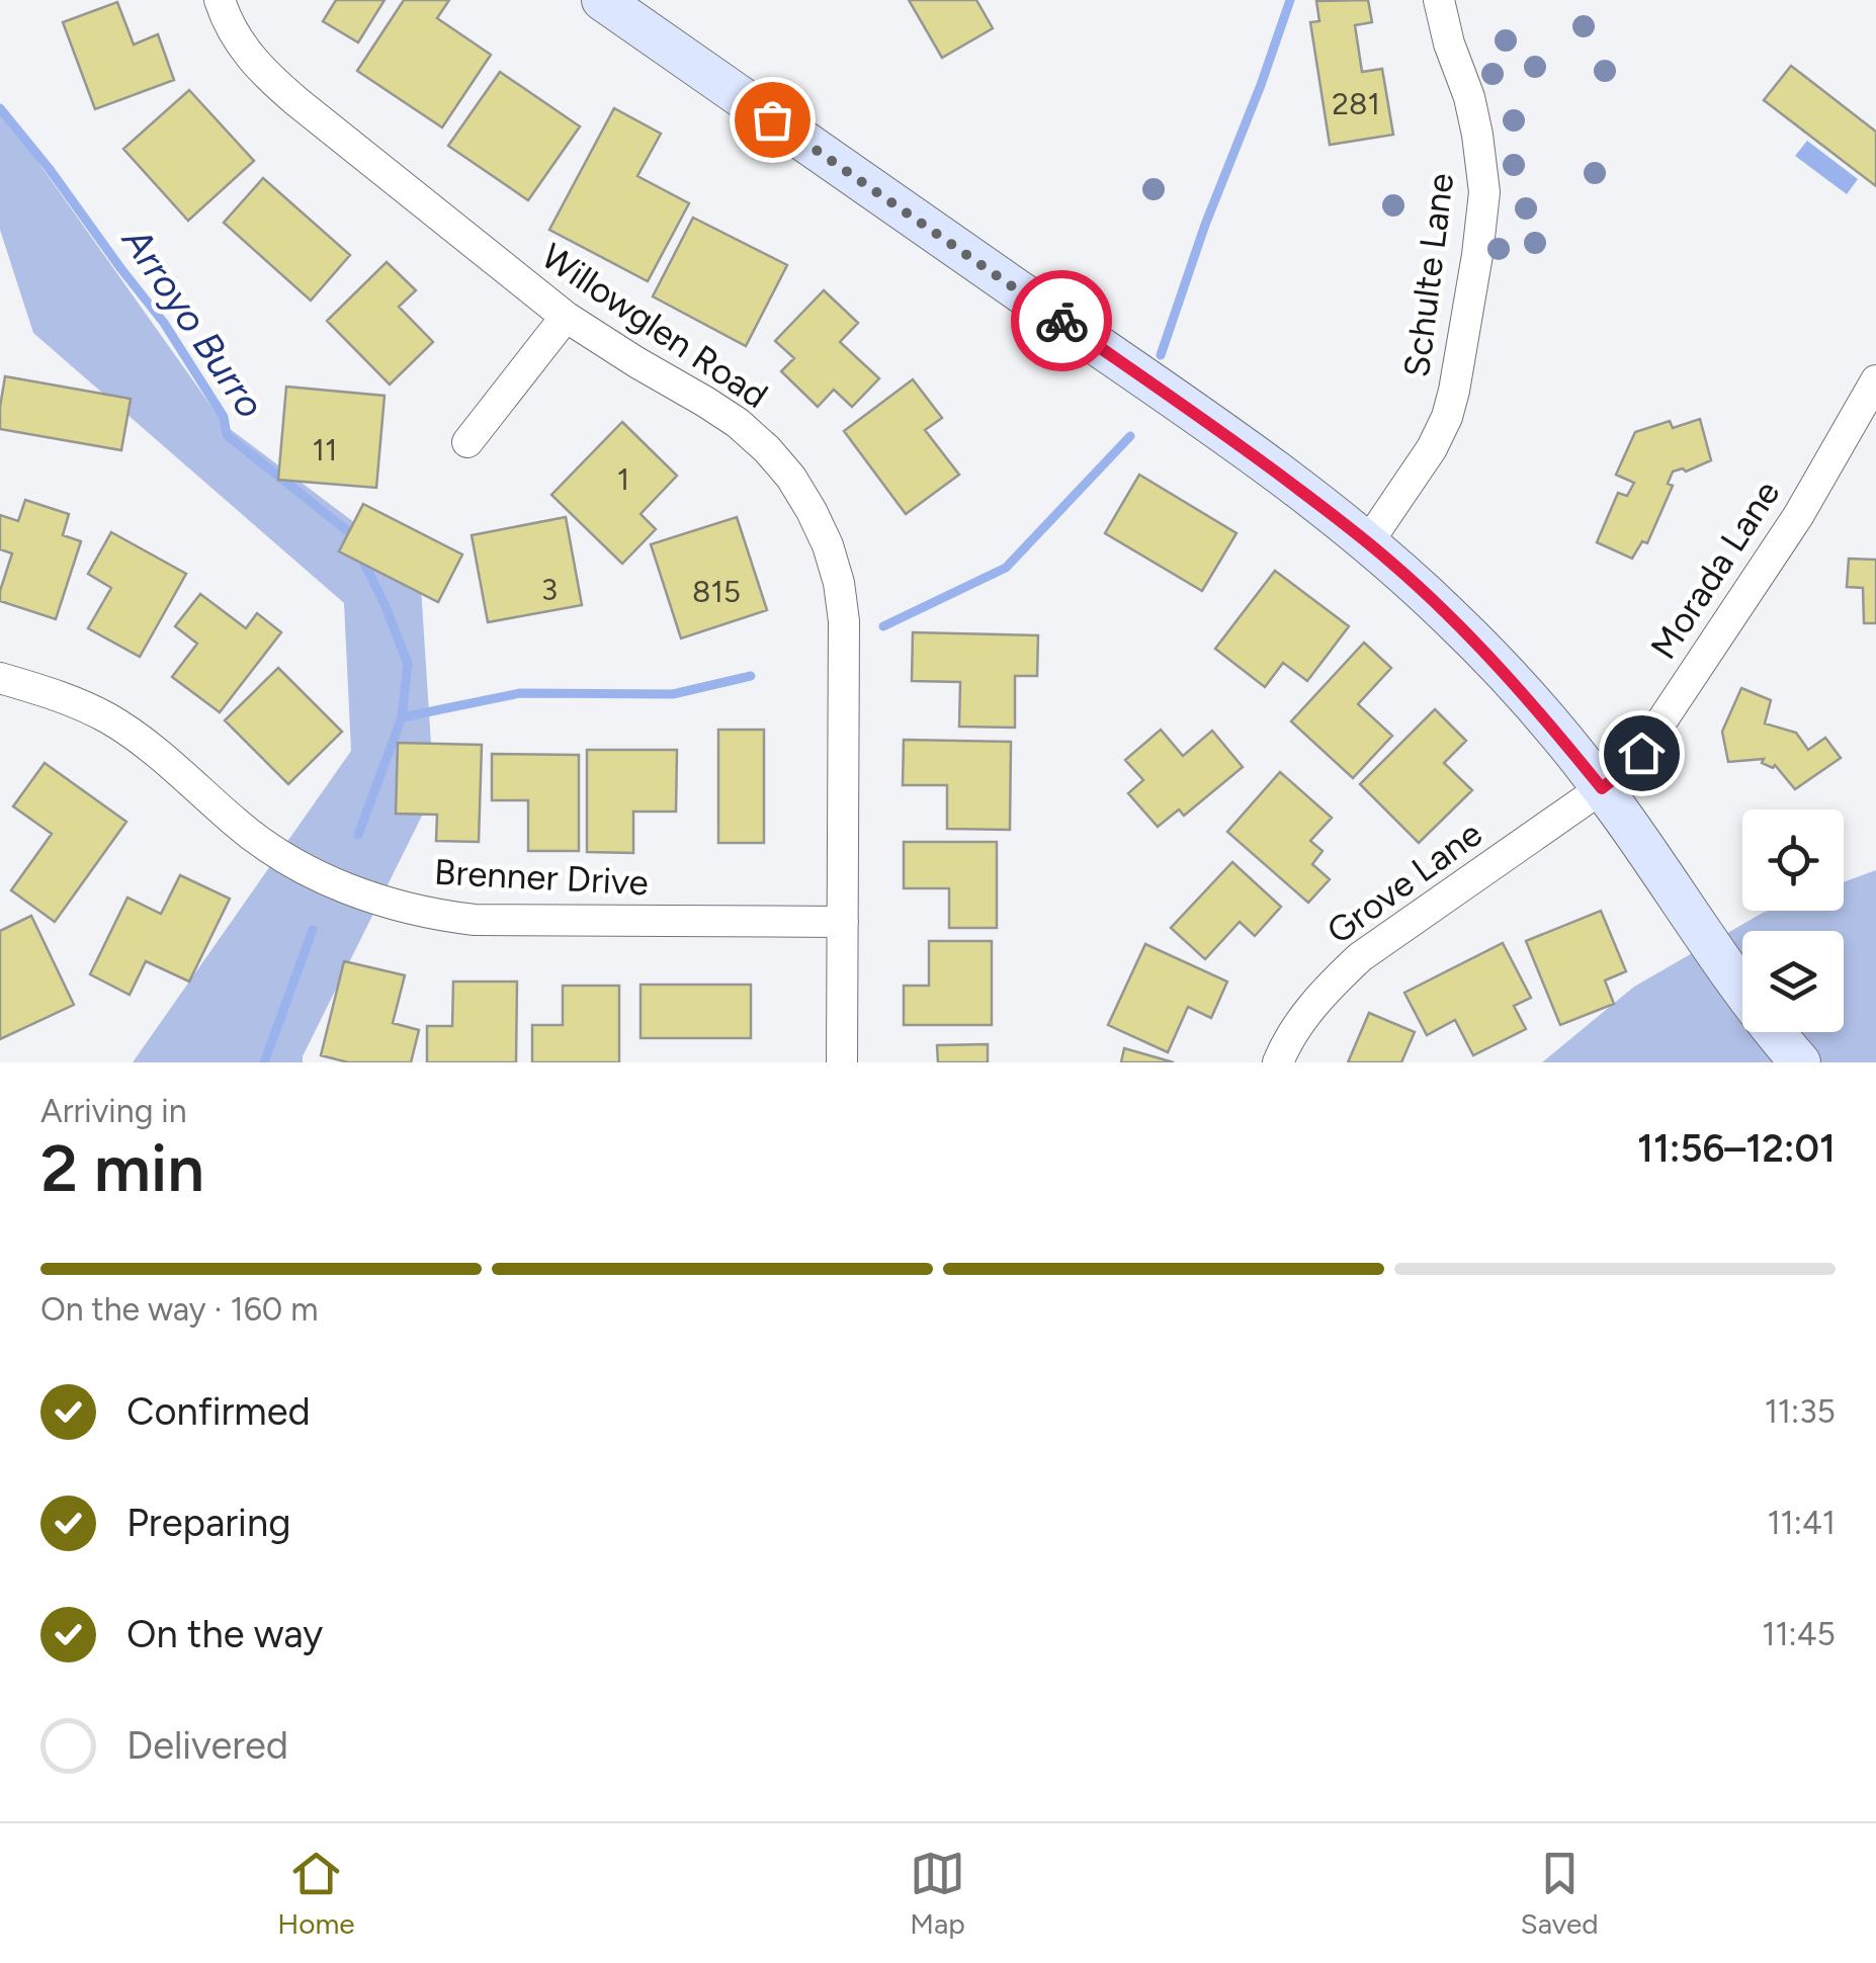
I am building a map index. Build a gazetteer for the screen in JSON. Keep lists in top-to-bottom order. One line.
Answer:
{"streets":{"street":["Schulte Lane","Willowglen Road","Morada Lane","Brenner Drive","Grove Lane"]},"crossings":[["Willowglen Road","Brenner Drive"],["Morada Lane","Grove Lane"]],"water":["Arroyo Burro"],"house_numbers":["281","11","1","3","815"],"page":{"heading":["2 min","Arriving in","11:56–12:01"],"bar":"On the way · 160 m","list":[["Confirmed","11:35"],["Preparing","11:41"],["On the way","11:45"],"Delivered"],"tabs":["Home","Map","Saved"]}}
